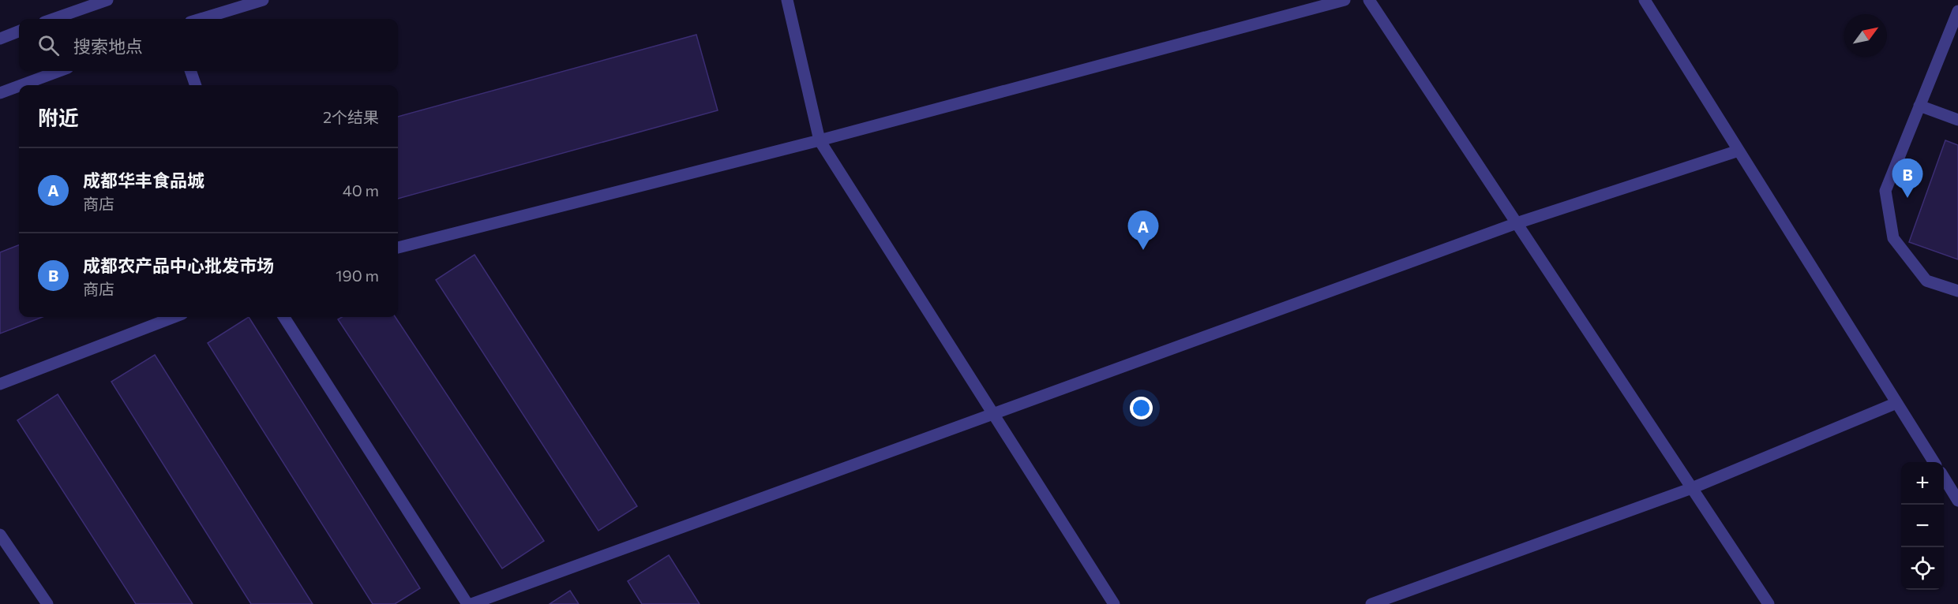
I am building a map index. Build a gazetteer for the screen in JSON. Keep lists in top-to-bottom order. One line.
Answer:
{"north":"top right","page":{"search":"搜索地点","heading":["附近","2个结果"],"list":[{"mark":"A","name":"成都华丰食品城","note":"商店","value":"40 m"},{"mark":"B","name":"成都农产品中心批发市场","note":"商店","value":"190 m"}],"pins":["B","A"],"map_buttons":["+","−"]}}
